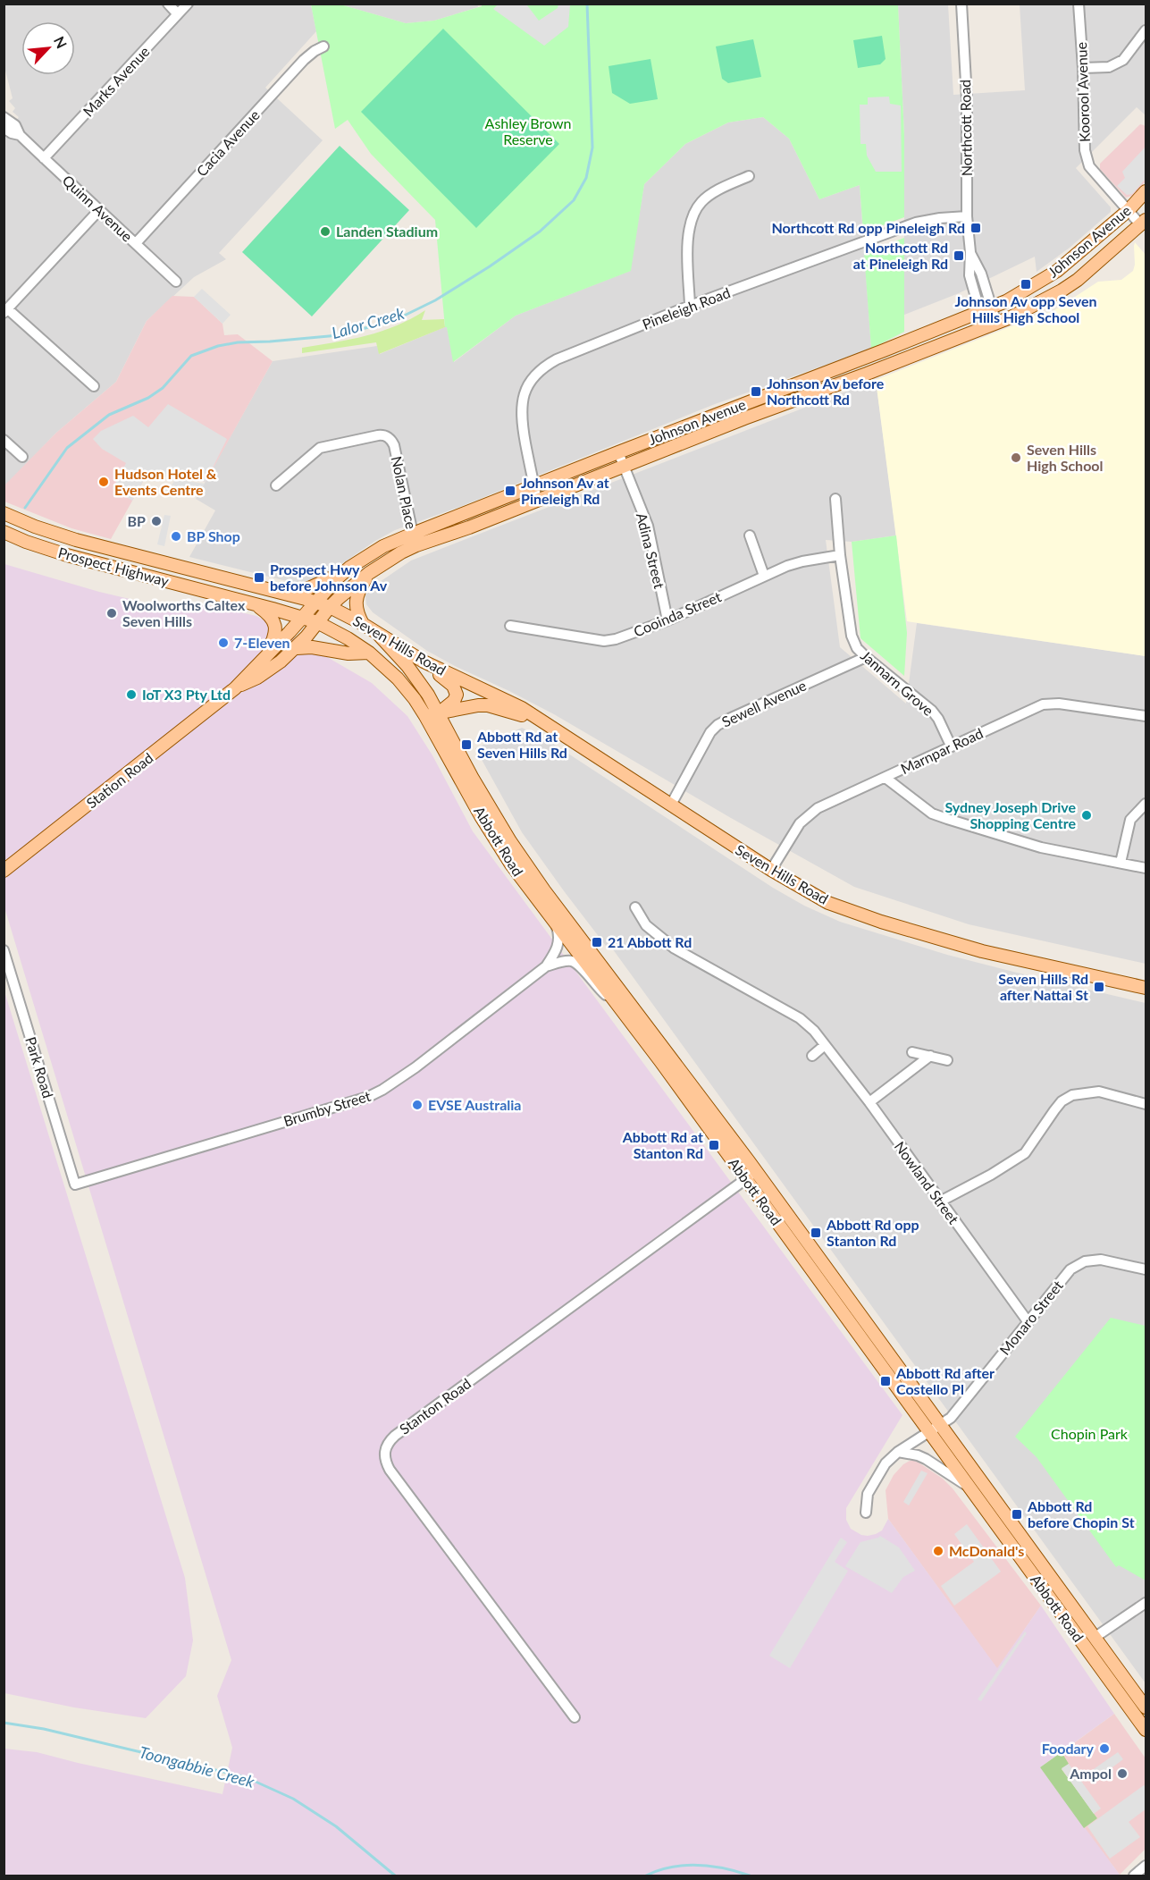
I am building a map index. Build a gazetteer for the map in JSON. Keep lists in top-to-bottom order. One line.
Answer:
{"streets":{"main road":["Johnson Avenue","Prospect Highway","Seven Hills Road","Station Road","Abbott Road"],"street":["Marks Avenue","Koorool Avenue","Northcott Road","Cacia Avenue","Quinn Avenue","Pineleigh Road","Nolan Place","Adina Street","Cooinda Street","Jannarn Grove","Sewell Avenue","Marnpar Road","Park Road","Brumby Street","Nowland Street","Monaro Street","Stanton Road"]},"crossings":[["Marks Avenue","Quinn Avenue"],["Koorool Avenue","Johnson Avenue"],["Northcott Road","Johnson Avenue"],["Northcott Road","Pineleigh Road"],["Cacia Avenue","Quinn Avenue"],["Johnson Avenue","Pineleigh Road"],["Johnson Avenue","Nolan Place"],["Johnson Avenue","Adina Street"],["Johnson Avenue","Prospect Highway"],["Johnson Avenue","Seven Hills Road"],["Johnson Avenue","Station Road"],["Adina Street","Cooinda Street"],["Prospect Highway","Seven Hills Road"],["Prospect Highway","Station Road"],["Cooinda Street","Jannarn Grove"],["Seven Hills Road","Sewell Avenue"],["Seven Hills Road","Marnpar Road"],["Seven Hills Road","Station Road"],["Seven Hills Road","Abbott Road"],["Jannarn Grove","Sewell Avenue"],["Jannarn Grove","Marnpar Road"],["Abbott Road","Brumby Street"],["Abbott Road","Monaro Street"],["Abbott Road","Stanton Road"],["Park Road","Brumby Street"],["Nowland Street","Monaro Street"]],"water":["Lalor Creek","Toongabbie Creek"],"parks":["Ashley Brown Reserve","Chopin Park"],"places":{"transit":["Northcott Rd opp Pineleigh Rd","Northcott Rd at Pineleigh Rd","Johnson Av opp Seven Hills High School","Johnson Av before Northcott Rd","Johnson Av at Pineleigh Rd","Prospect Hwy before Johnson Av","Abbott Rd at Seven Hills Rd","21 Abbott Rd","Seven Hills Rd after Nattai St","Abbott Rd at Stanton Rd","Abbott Rd opp Stanton Rd","Abbott Rd after Costello Pl","Abbott Rd before Chopin St"],"other":["Landen Stadium","Seven Hills High School","Hudson Hotel & Events Centre","BP","BP Shop","Woolworths Caltex Seven Hills","7-Eleven","IoT X3 Pty Ltd","Sydney Joseph Drive Shopping Centre","EVSE Australia","McDonald's","Foodary","Ampol"]},"north":"top right"}
